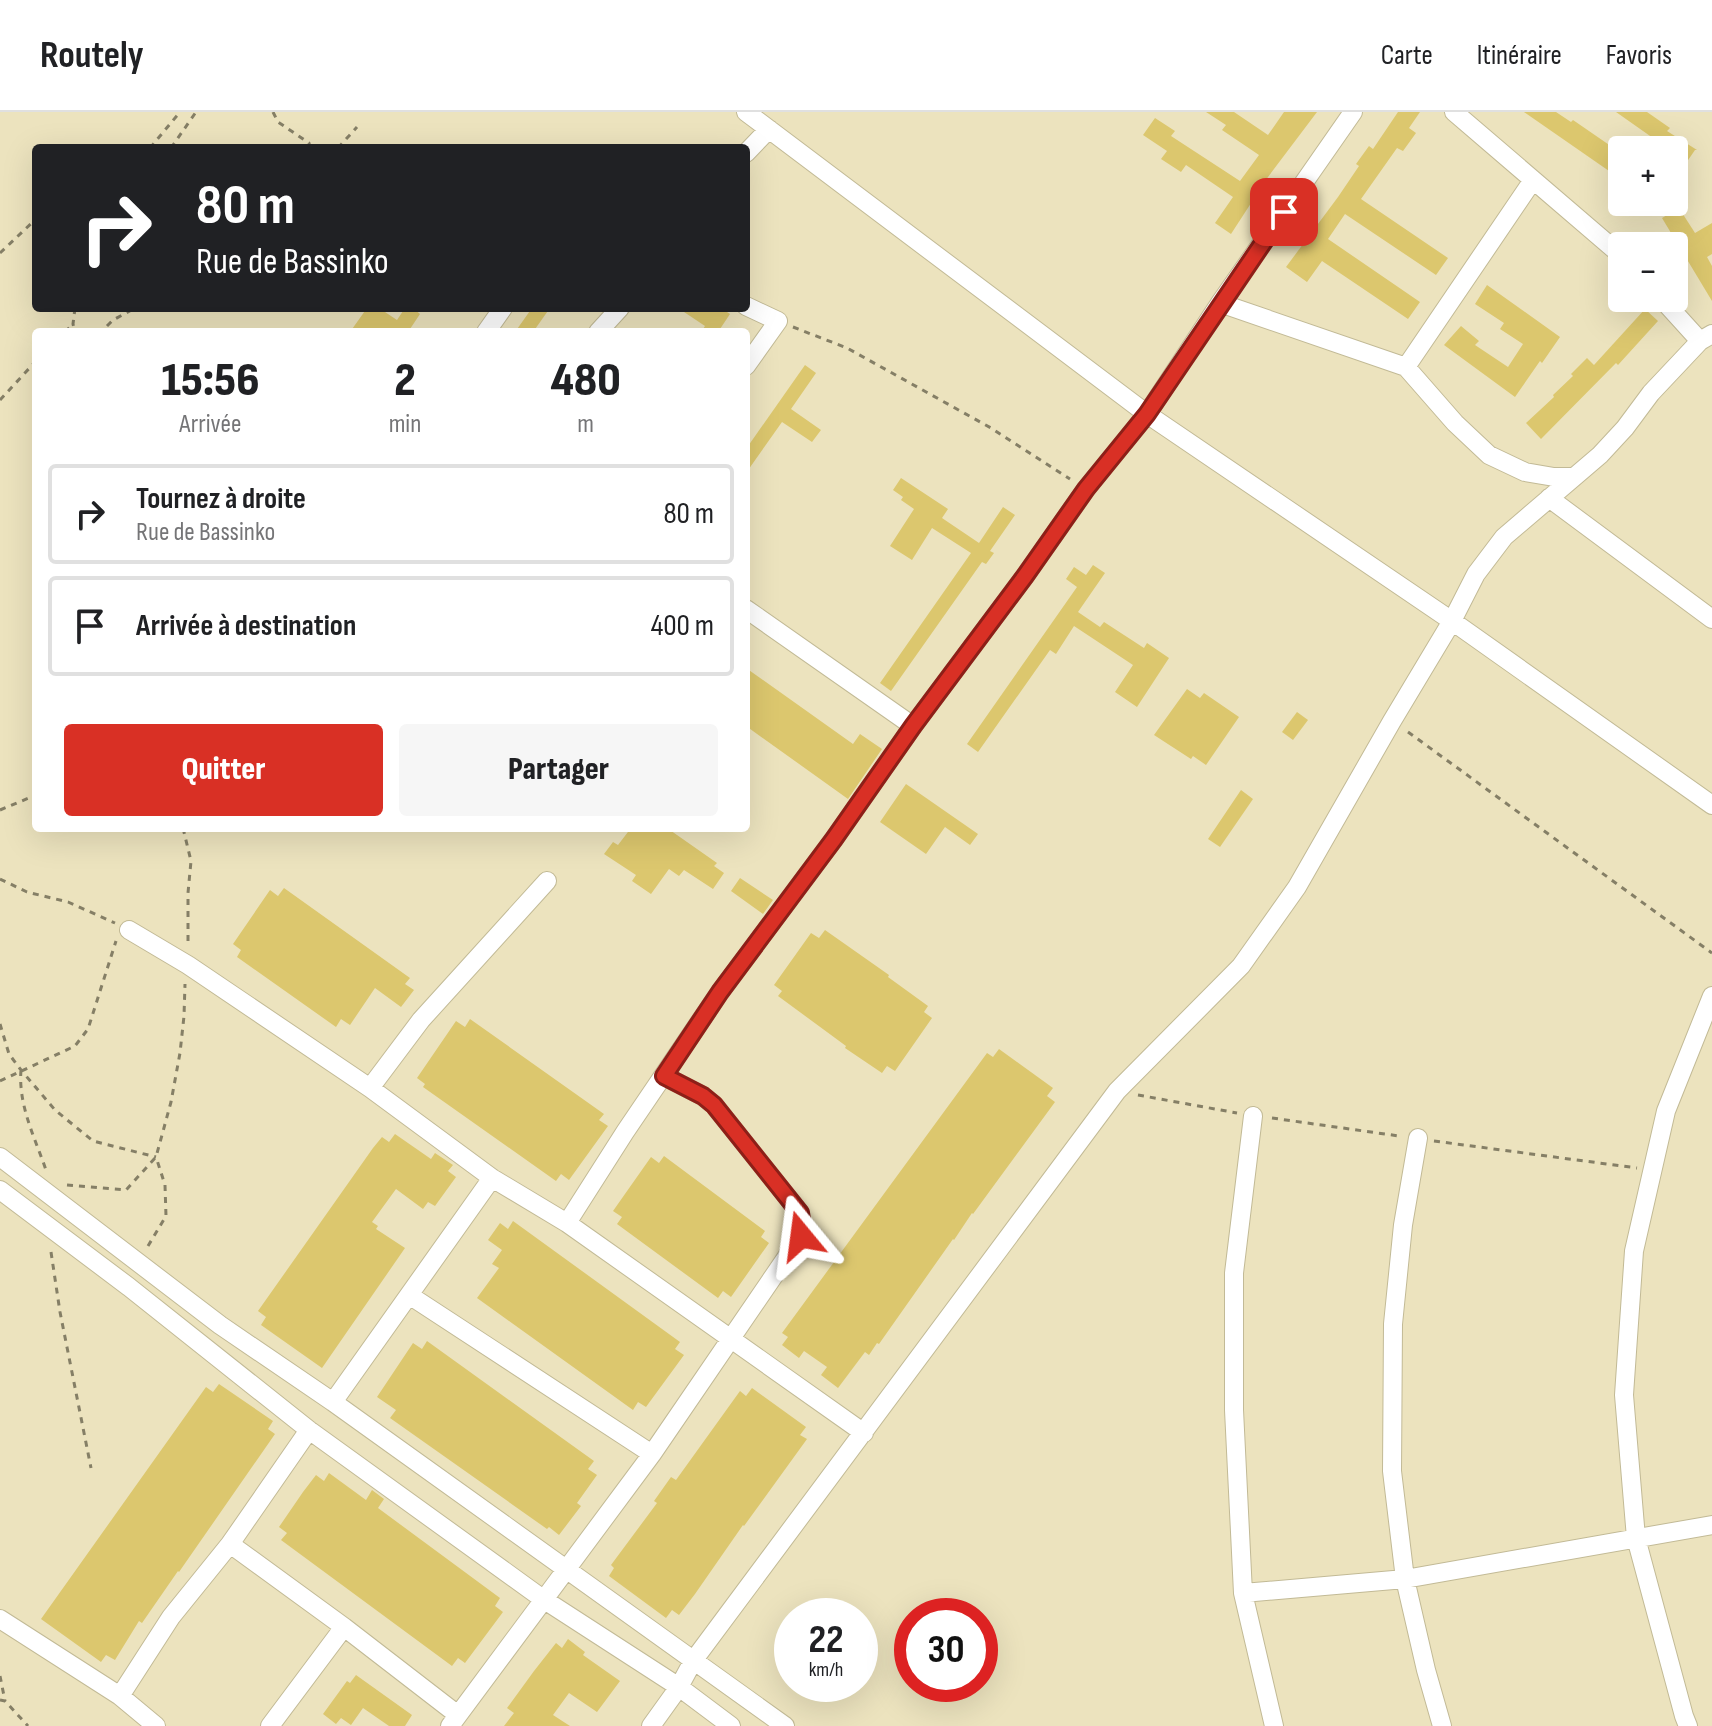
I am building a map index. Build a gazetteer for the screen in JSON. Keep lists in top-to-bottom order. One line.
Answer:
{"page":{"header":"Routely","nav":["Carte","Itinéraire","Favoris"],"map_buttons":["+","−"],"turn":["80 m","Rue de Bassinko"],"eta":["15:56","Arrivée","2","min","480","m"],"list":[{"name":"Tournez à droite","note":"Rue de Bassinko","value":"80 m"},{"name":"Arrivée à destination","value":"400 m"}],"buttons":["Quitter","Partager"],"speed":"22 km/h","limit":"30"}}
